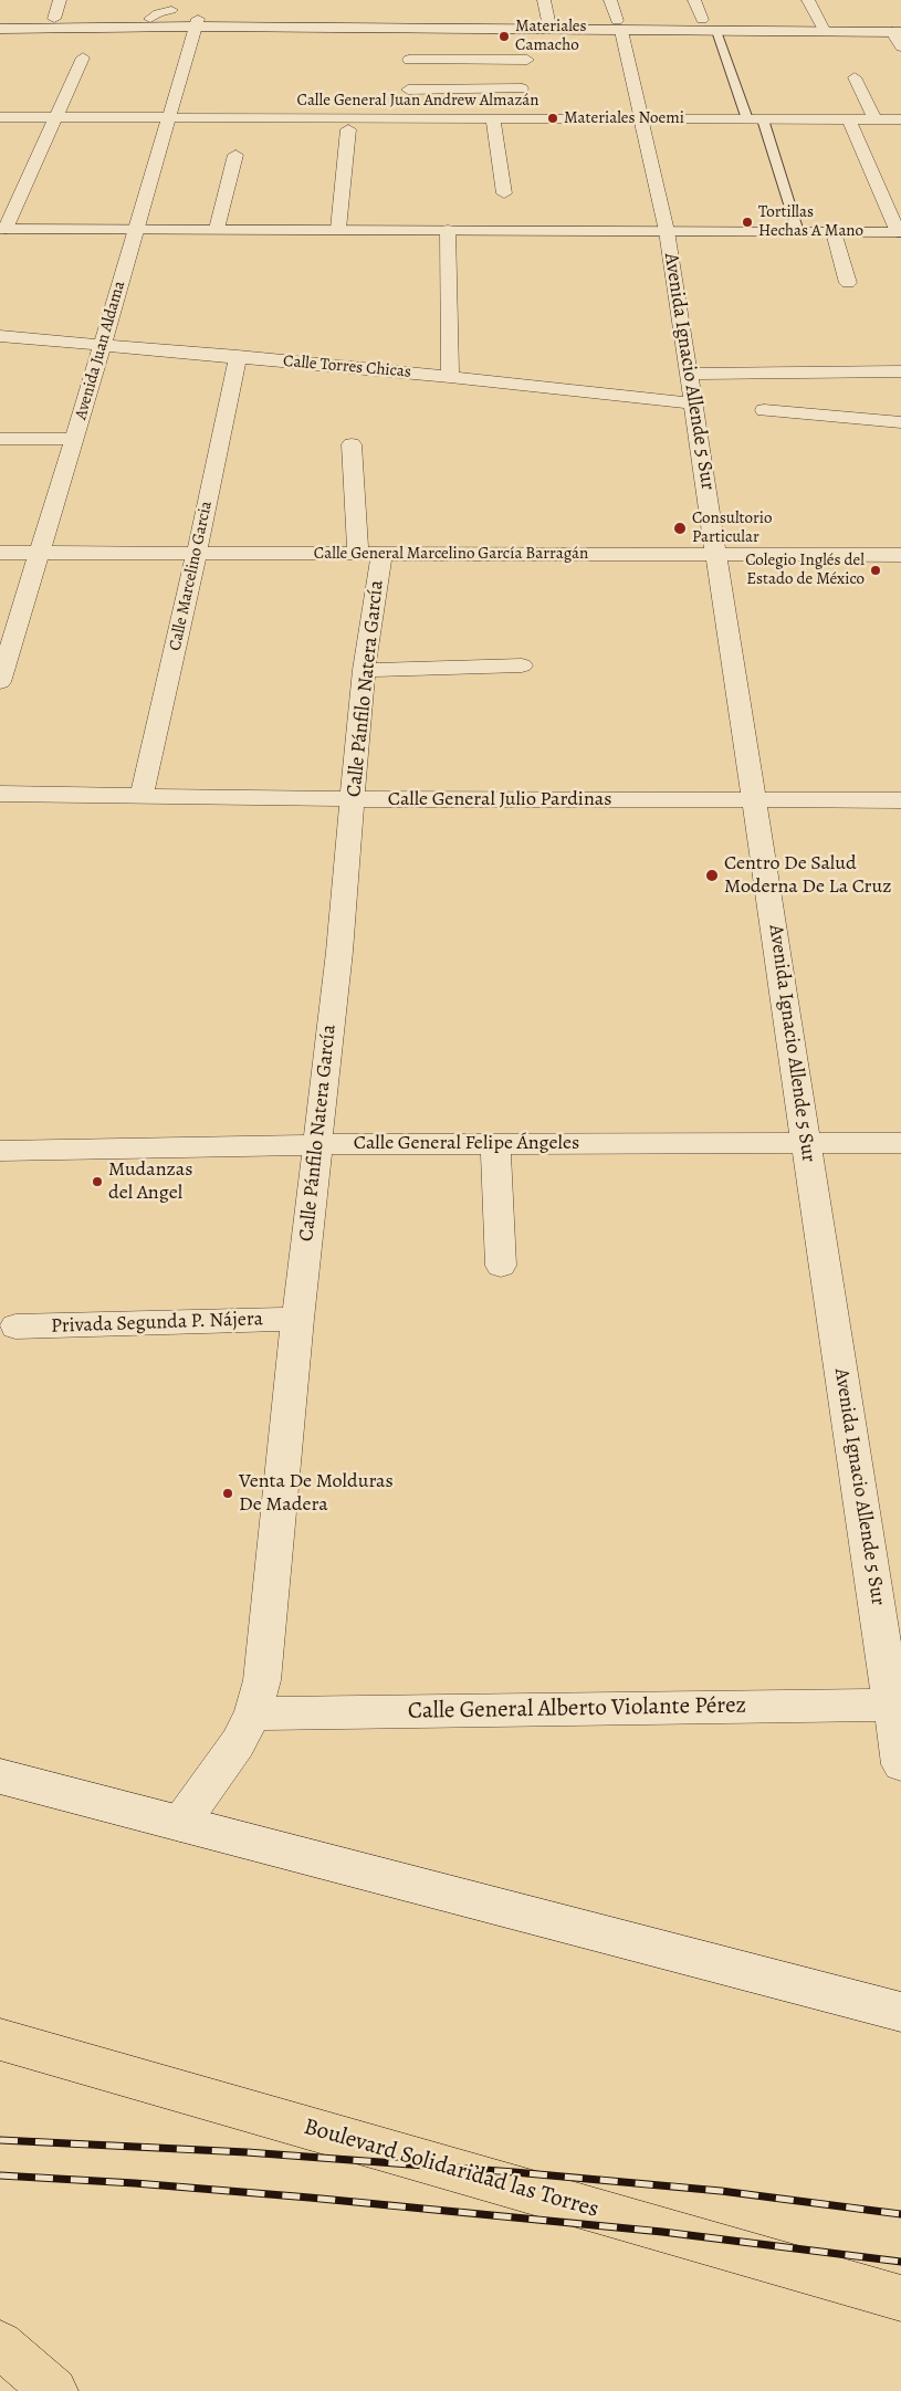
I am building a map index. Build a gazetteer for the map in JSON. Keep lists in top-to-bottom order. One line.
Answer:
{"streets":{"highway":["Boulevard Solidaridad las Torres"],"street":["Calle General Juan Andrew Almazán","Avenida Juan Aldama","Calle Torres Chicas","Avenida Ignacio Allende 5 Sur","Calle General Marcelino García Barragán","Calle Marcelino Garcia","Calle Pánfilo Natera García","Calle General Julio Pardinas","Calle General Felipe Ángeles","Privada Segunda P. Nájera","Calle General Alberto Violante Pérez"]},"crossings":[["Calle General Juan Andrew Almazán","Avenida Juan Aldama"],["Calle General Juan Andrew Almazán","Avenida Ignacio Allende 5 Sur"],["Avenida Juan Aldama","Calle Torres Chicas"],["Avenida Juan Aldama","Calle General Marcelino García Barragán"],["Calle Torres Chicas","Avenida Ignacio Allende 5 Sur"],["Calle Torres Chicas","Calle Marcelino Garcia"],["Avenida Ignacio Allende 5 Sur","Calle General Marcelino García Barragán"],["Avenida Ignacio Allende 5 Sur","Calle General Julio Pardinas"],["Avenida Ignacio Allende 5 Sur","Calle General Felipe Ángeles"],["Avenida Ignacio Allende 5 Sur","Calle General Alberto Violante Pérez"],["Calle General Marcelino García Barragán","Calle Marcelino Garcia"],["Calle General Marcelino García Barragán","Calle Pánfilo Natera García"],["Calle Marcelino Garcia","Calle General Julio Pardinas"],["Calle Pánfilo Natera García","Calle General Julio Pardinas"],["Calle Pánfilo Natera García","Calle General Felipe Ángeles"],["Calle Pánfilo Natera García","Privada Segunda P. Nájera"],["Calle Pánfilo Natera García","Calle General Alberto Violante Pérez"]],"places":["Materiales Camacho","Materiales Noemi","Tortillas Hechas A Mano","Consultorio Particular","Colegio Inglés del Estado de México","Centro De Salud Moderna De La Cruz","Mudanzas del Angel","Venta De Molduras De Madera"]}
